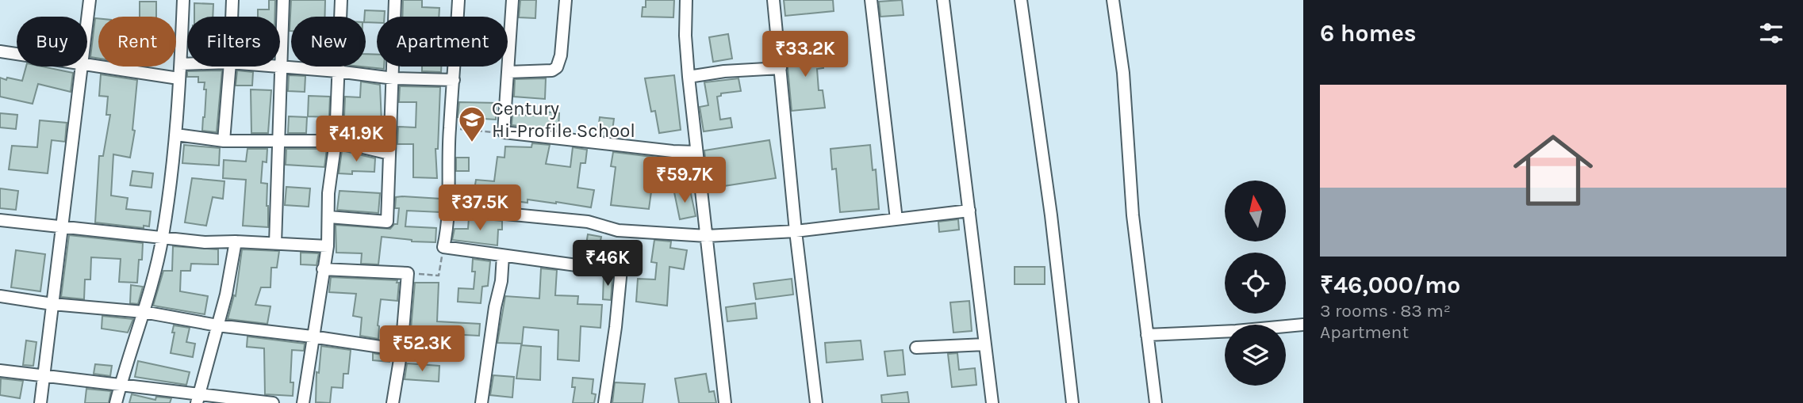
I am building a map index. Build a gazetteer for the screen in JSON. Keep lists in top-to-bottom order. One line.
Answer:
{"places":{"school or university":["Century Hi-Profile School"]},"north":"top","page":{"heading":"6 homes","chip":["Buy","Rent","Filters","New","Apartment"],"price":["₹33.2K","₹41.9K","₹59.7K","₹37.5K","₹46K","₹52.3K"],"list":[{"name":"₹46,000/mo","note":"3 rooms · 83 m² · Apartment"}]}}
